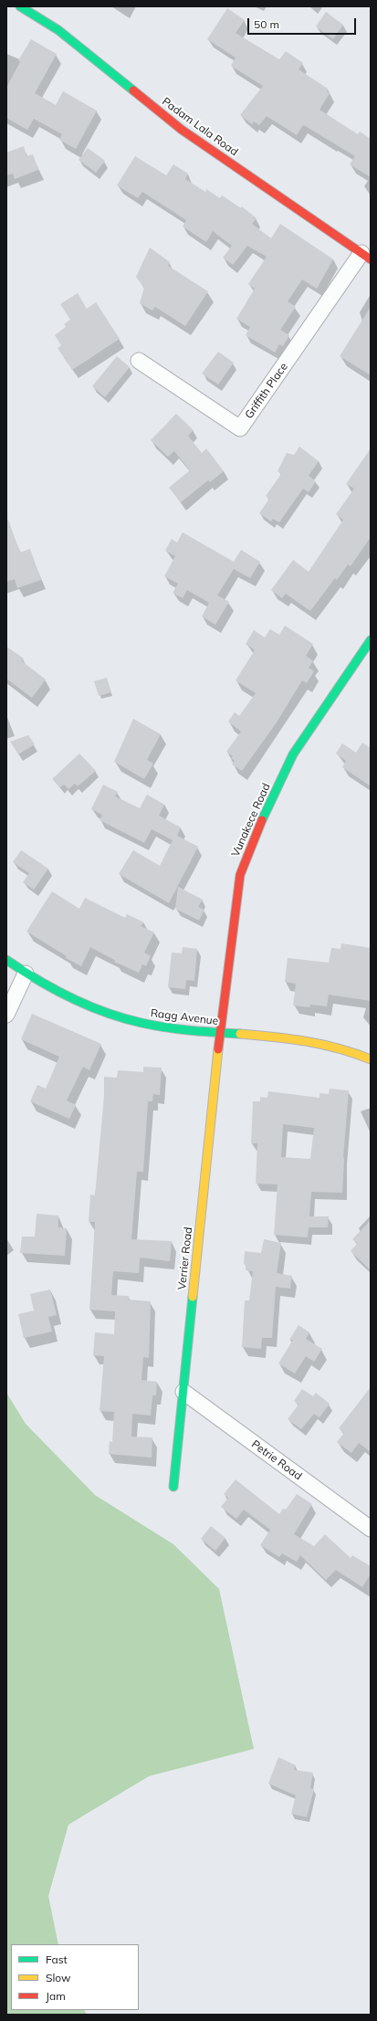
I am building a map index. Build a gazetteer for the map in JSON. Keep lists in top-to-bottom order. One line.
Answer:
{"streets":{"street":["Padam Lala Road","Griffith Place","Vunakece Road","Ragg Avenue","Verrier Road","Petrie Road"]},"crossings":[["Padam Lala Road","Griffith Place"],["Vunakece Road","Ragg Avenue"],["Vunakece Road","Verrier Road"],["Ragg Avenue","Verrier Road"],["Verrier Road","Petrie Road"]],"legend":["Fast","Slow","Jam"],"scale_bar":"50 m"}
